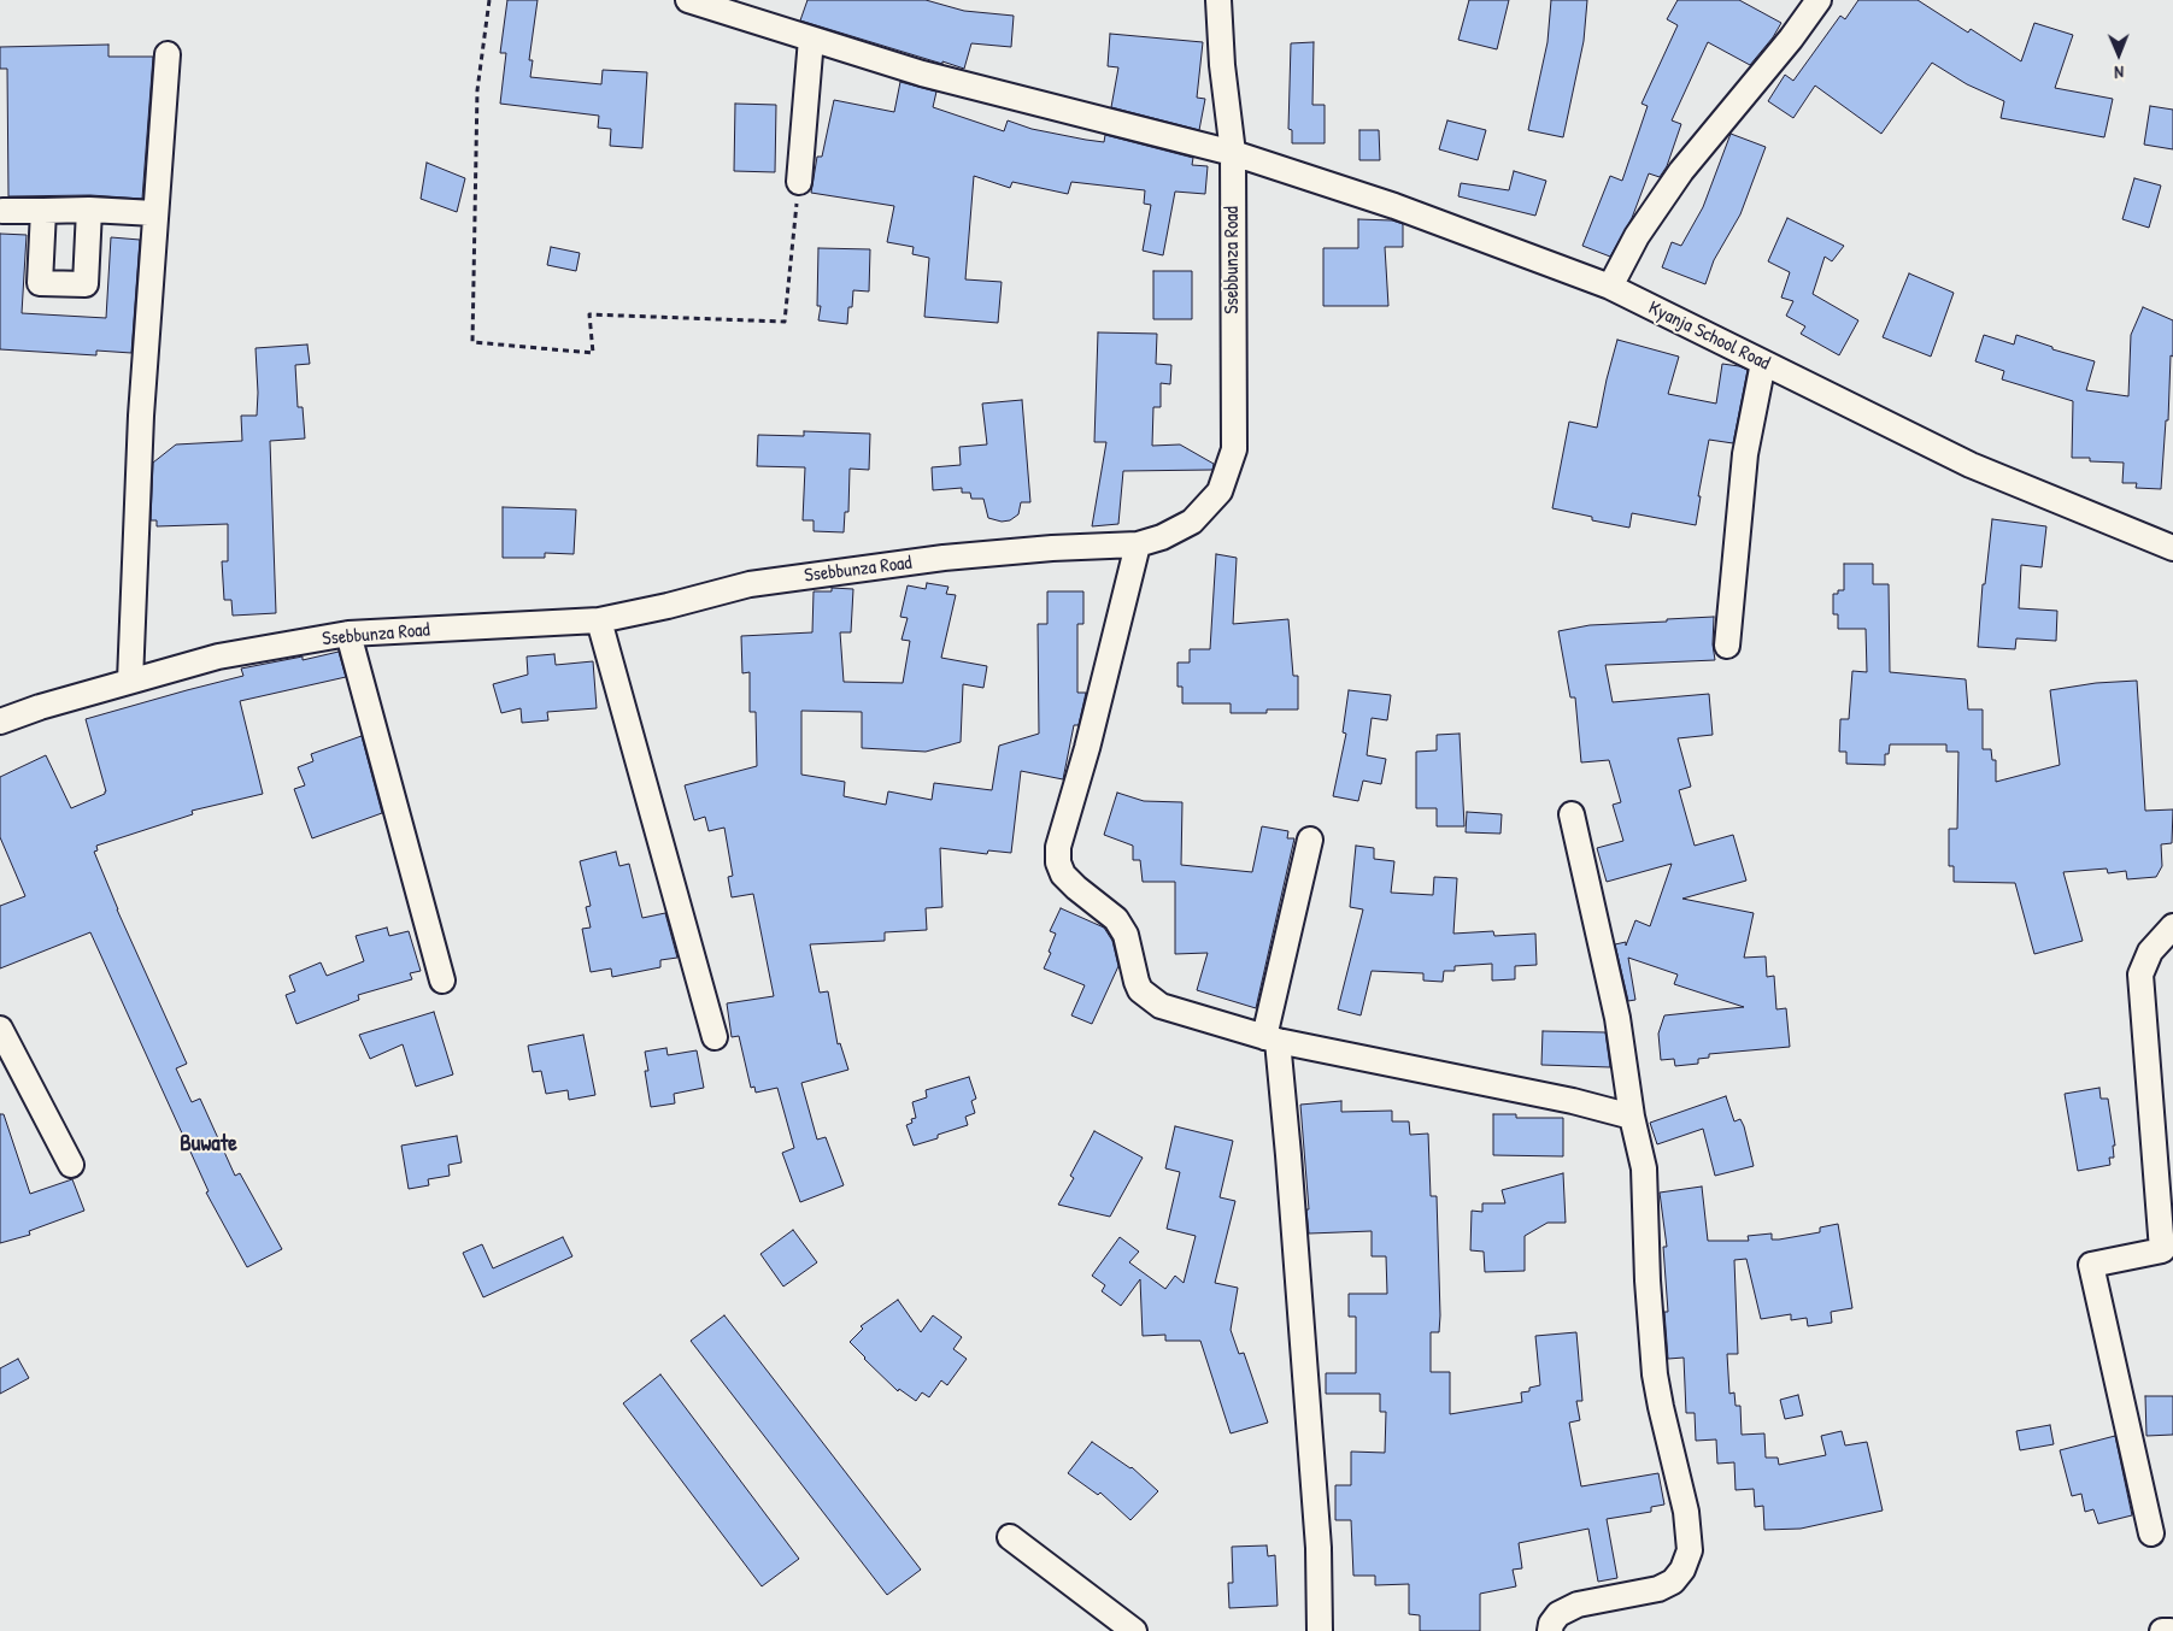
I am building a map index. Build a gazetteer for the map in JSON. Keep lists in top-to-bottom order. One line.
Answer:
{"streets":{"street":["Ssebbunza Road","Kyanja School Road"]},"crossings":[["Ssebbunza Road","Kyanja School Road"]],"districts":["Buwate"],"north":"bottom"}
